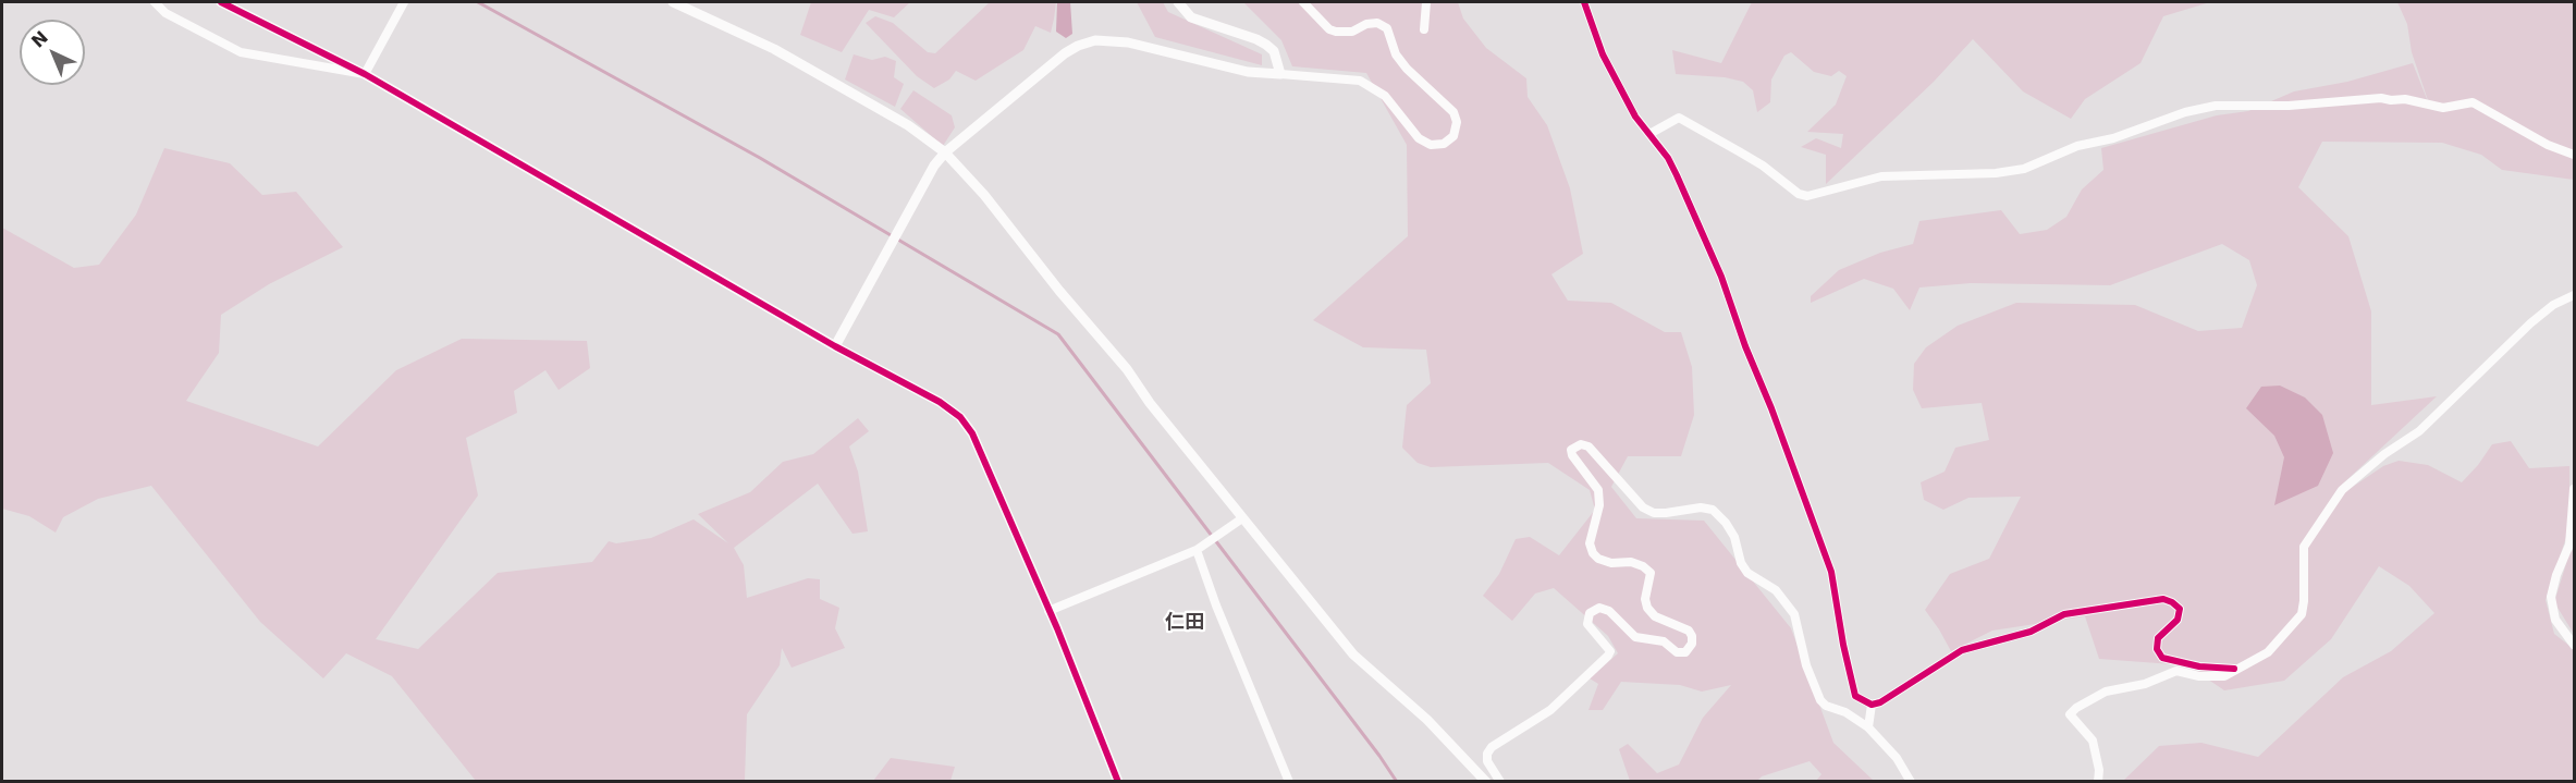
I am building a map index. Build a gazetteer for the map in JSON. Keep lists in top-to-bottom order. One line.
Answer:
{"districts":["仁田"],"north":"top left"}
